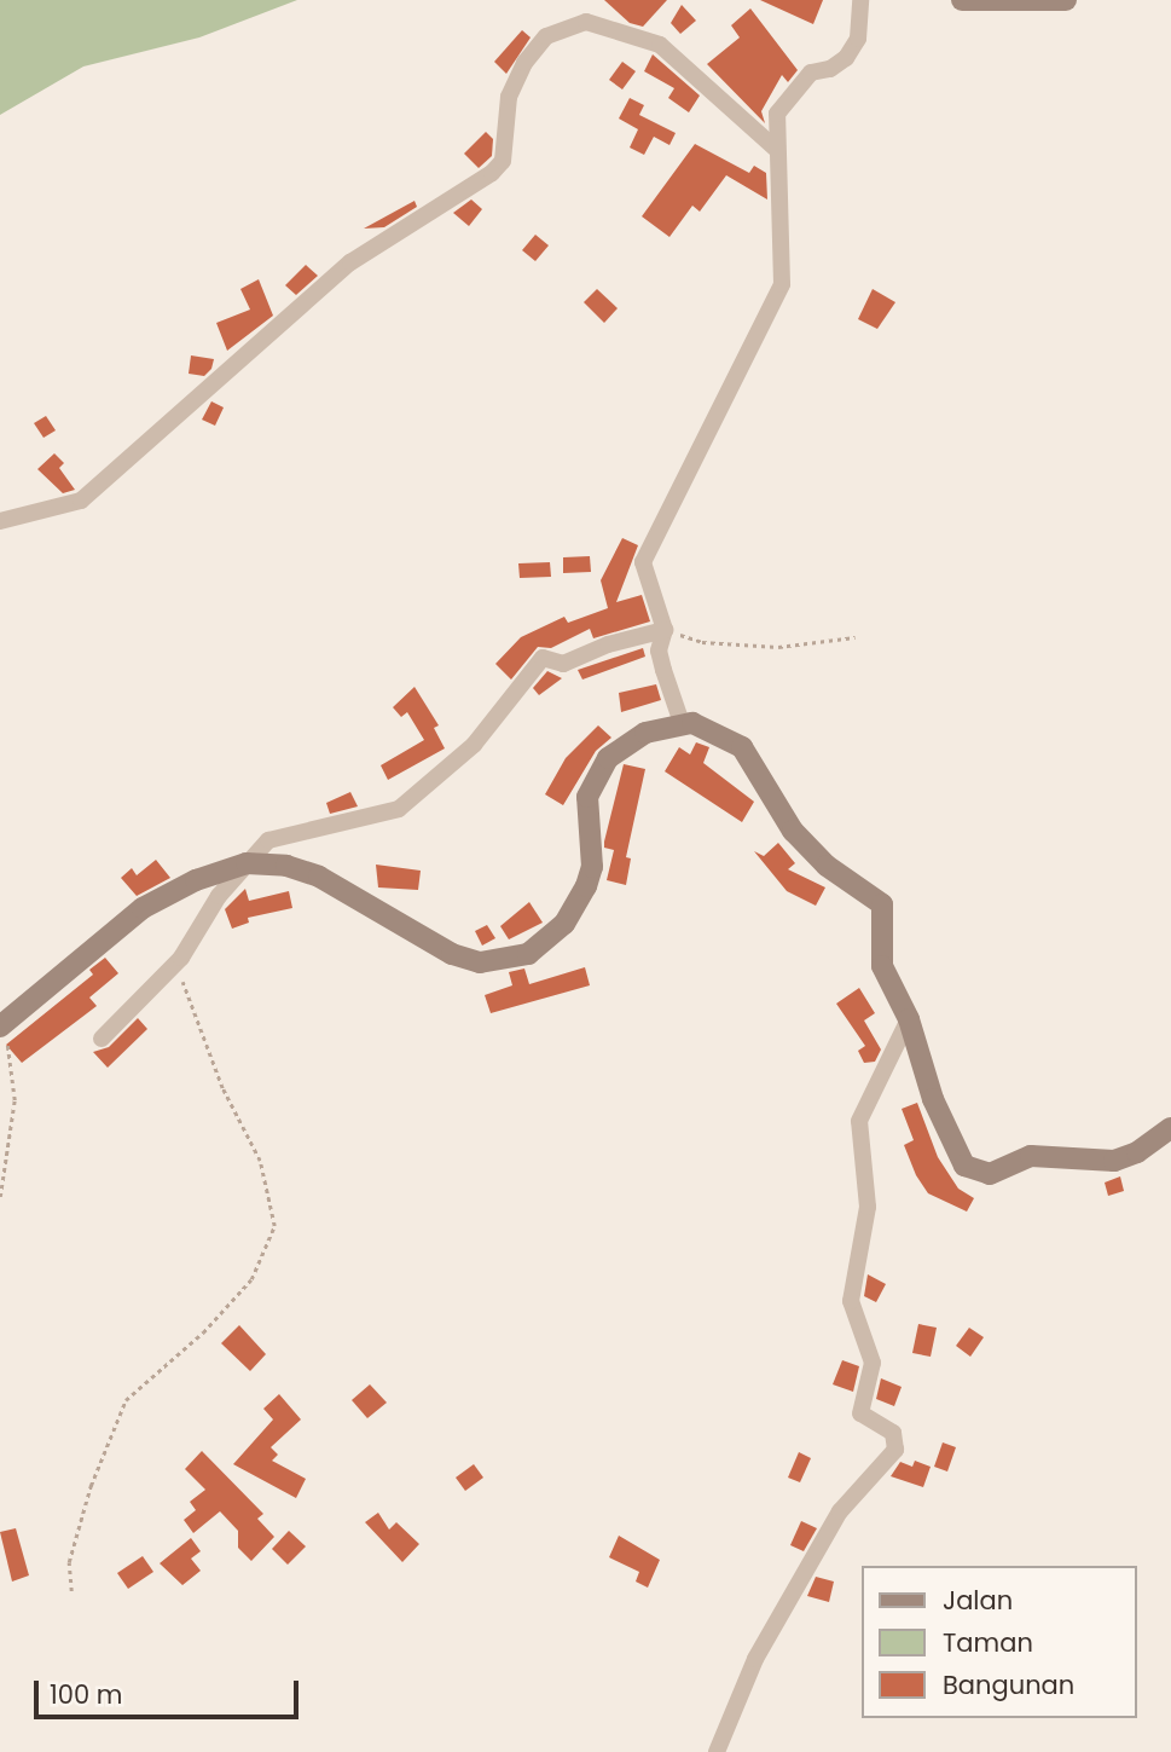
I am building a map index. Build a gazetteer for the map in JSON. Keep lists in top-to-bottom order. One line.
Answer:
{"legend":["Jalan","Taman","Bangunan"],"scale_bar":"100 m"}
